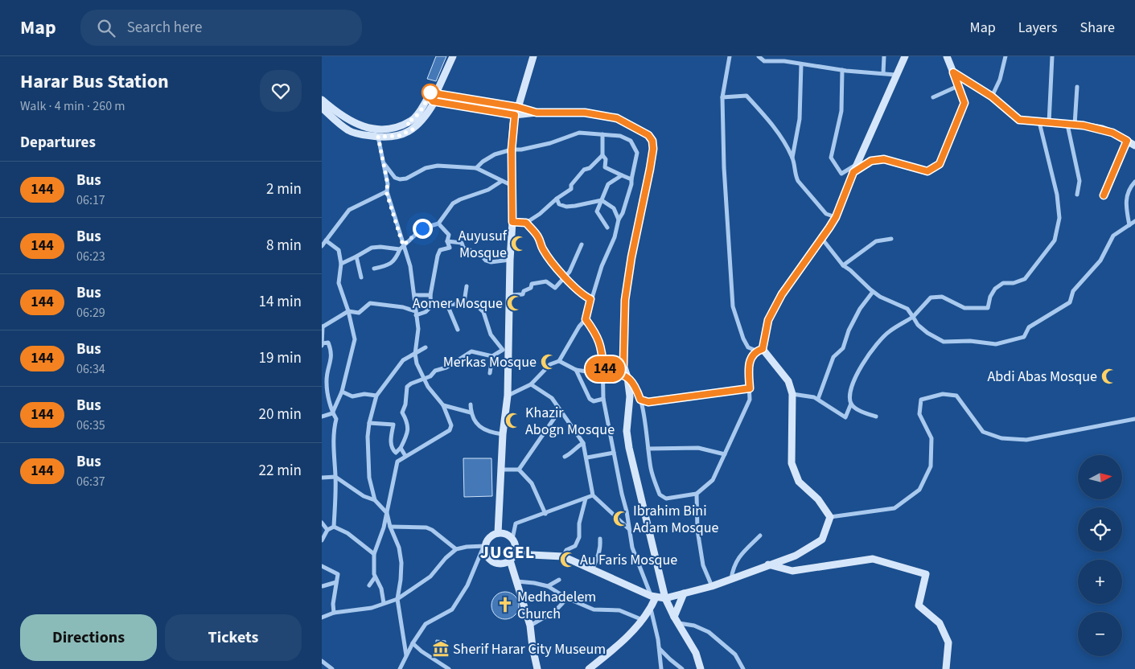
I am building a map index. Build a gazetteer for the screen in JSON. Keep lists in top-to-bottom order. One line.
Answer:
{"districts":["JUGEL"],"places":{"mosque":["Auyusuf Mosque","Aomer Mosque","Merkas Mosque","Abdi Abas Mosque","Khazir Abogn Mosque","Ibrahim Bini Adam Mosque","Au Faris Mosque"],"church":["Medhadelem Church"],"museum":["Sherif Harar City Museum"]},"lines":["bus line 144"],"north":"right","page":{"header":"Map","search":"Search here","nav":["Map","Layers","Share"],"heading":[["Harar Bus Station","Walk · 4 min · 260 m"],"Departures"],"on_map":"144","list":[{"mark":"144","name":"Bus","note":"06:17","value":"2 min"},{"mark":"144","name":"Bus","note":"06:23","value":"8 min"},{"mark":"144","name":"Bus","note":"06:29","value":"14 min"},{"mark":"144","name":"Bus","note":"06:34","value":"19 min"},{"mark":"144","name":"Bus","note":"06:35","value":"20 min"},{"mark":"144","name":"Bus","note":"06:37","value":"22 min"}],"map_buttons":["+","−"],"buttons":["Directions","Tickets"]}}
